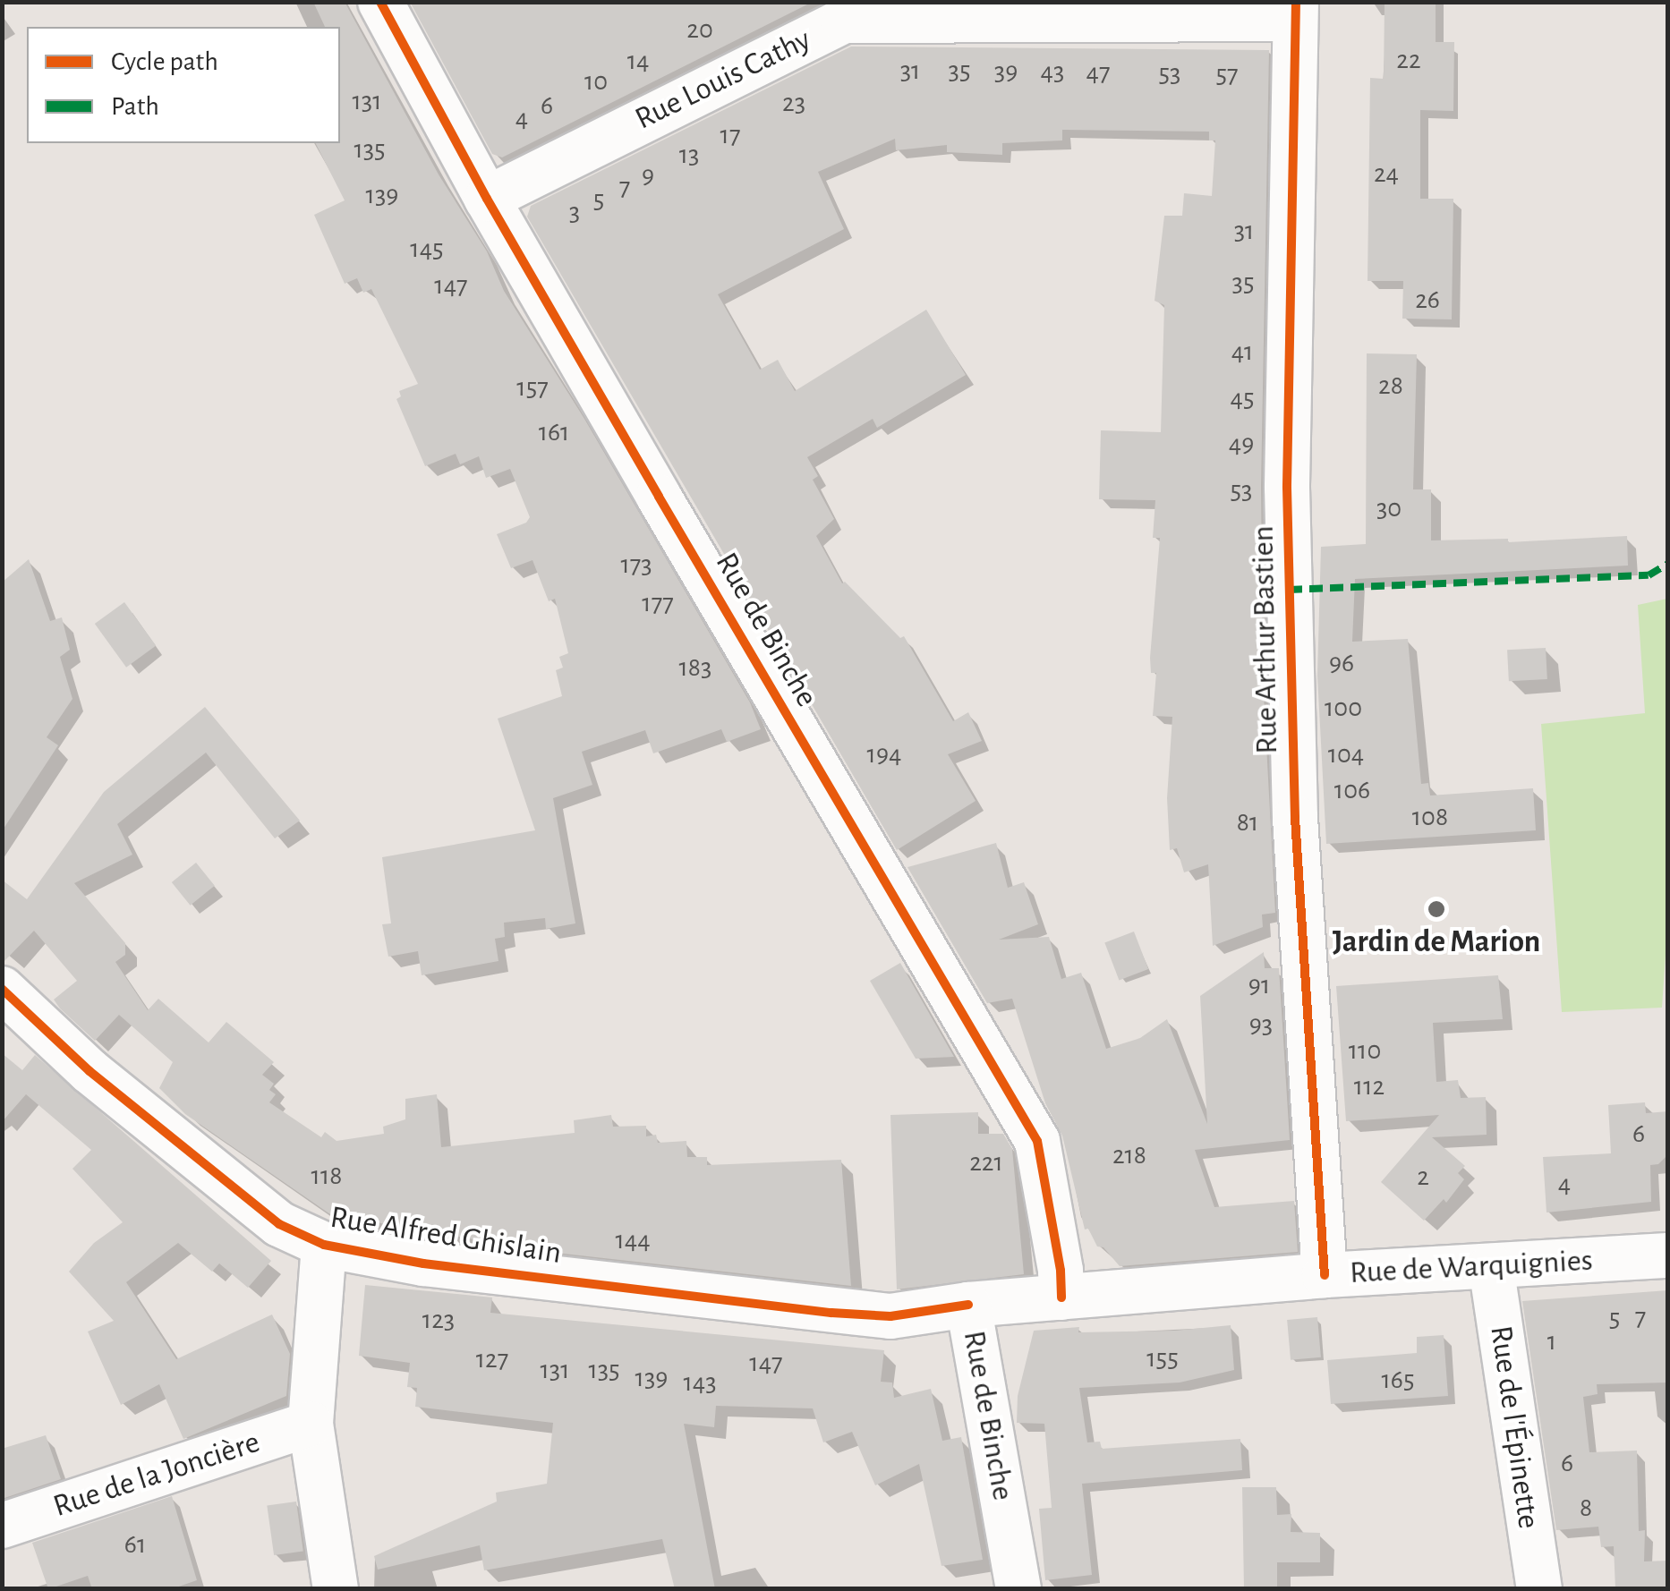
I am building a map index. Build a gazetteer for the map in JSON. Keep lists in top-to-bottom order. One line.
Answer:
{"streets":{"street":["Rue Louis Cathy","Rue de Binche","Rue Arthur Bastien","Rue Alfred Ghislain","Rue de Warquignies","Rue de l'Épinette","Rue de la Joncière"]},"crossings":[["Rue Louis Cathy","Rue de Binche"],["Rue Louis Cathy","Rue Arthur Bastien"],["Rue de Binche","Rue Alfred Ghislain"],["Rue de Binche","Rue de Warquignies"],["Rue Arthur Bastien","Rue de Warquignies"],["Rue de Warquignies","Rue de l'Épinette"]],"places":["Jardin de Marion"],"house_numbers":["20","22","14","31","35","39","43","47","53","57","10","131","23","6","4","17","135","13","24","9","7","139","5","3","31","145","35","147","26","41","28","157","45","161","49","53","30","173","177","96","183","100","194","104","106","108","81","91","93","110","112","6","218","221","118","2","4","144","7","5","123","1","155","127","147","131","135","139","165","143","6","8","61"],"legend":["Cycle path","Path"]}
